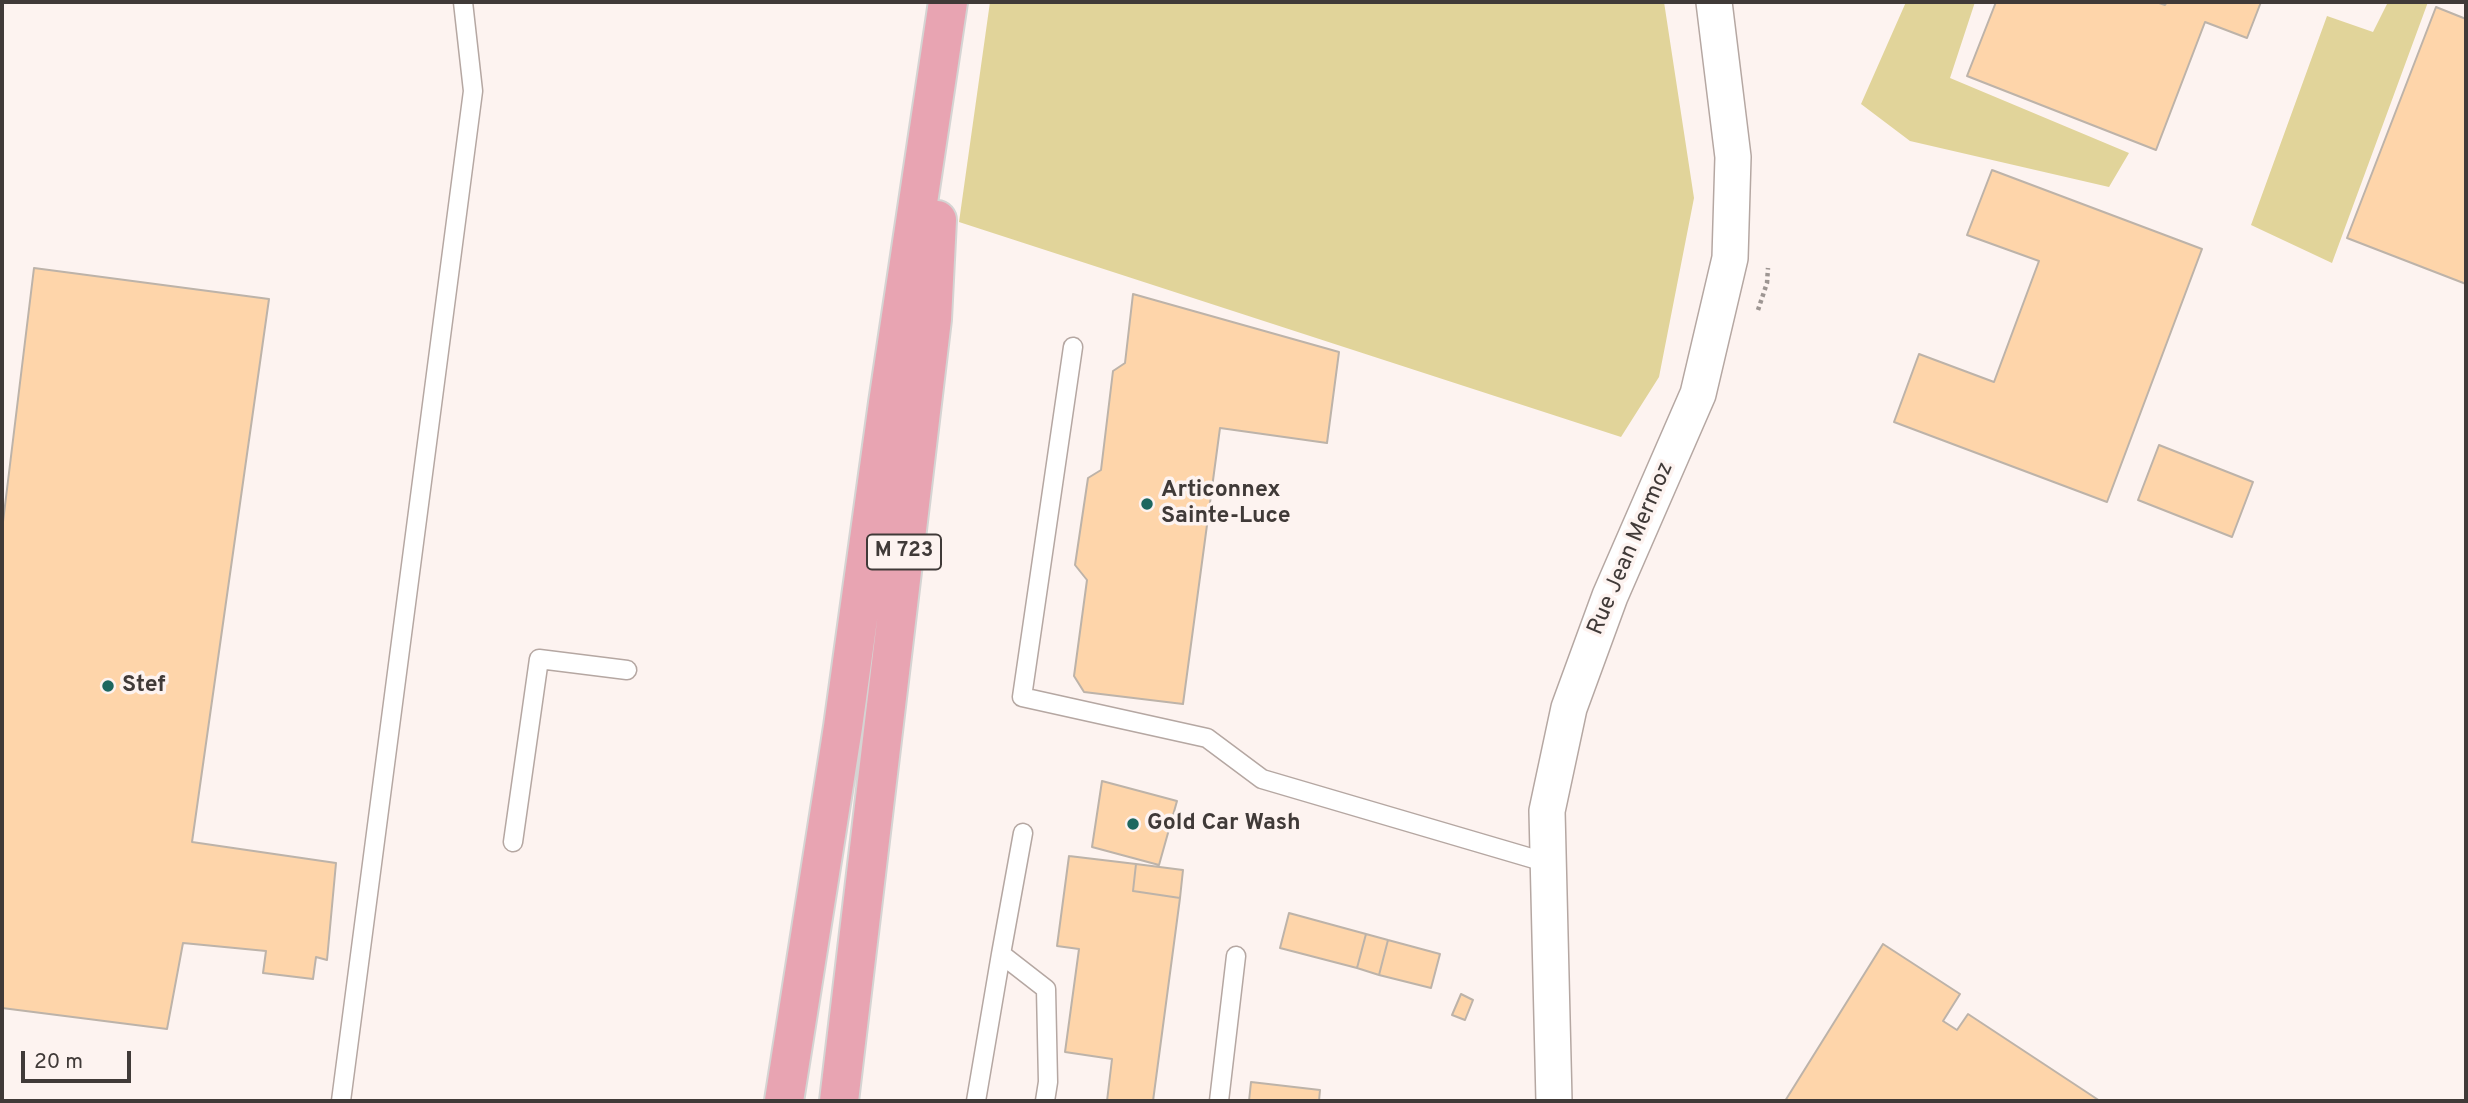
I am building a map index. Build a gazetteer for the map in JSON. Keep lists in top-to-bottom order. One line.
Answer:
{"streets":{"main road":["M 723"],"street":["Rue Jean Mermoz"]},"places":["Articonnex Sainte-Luce","Stef","Gold Car Wash"],"scale_bar":"20 m"}
